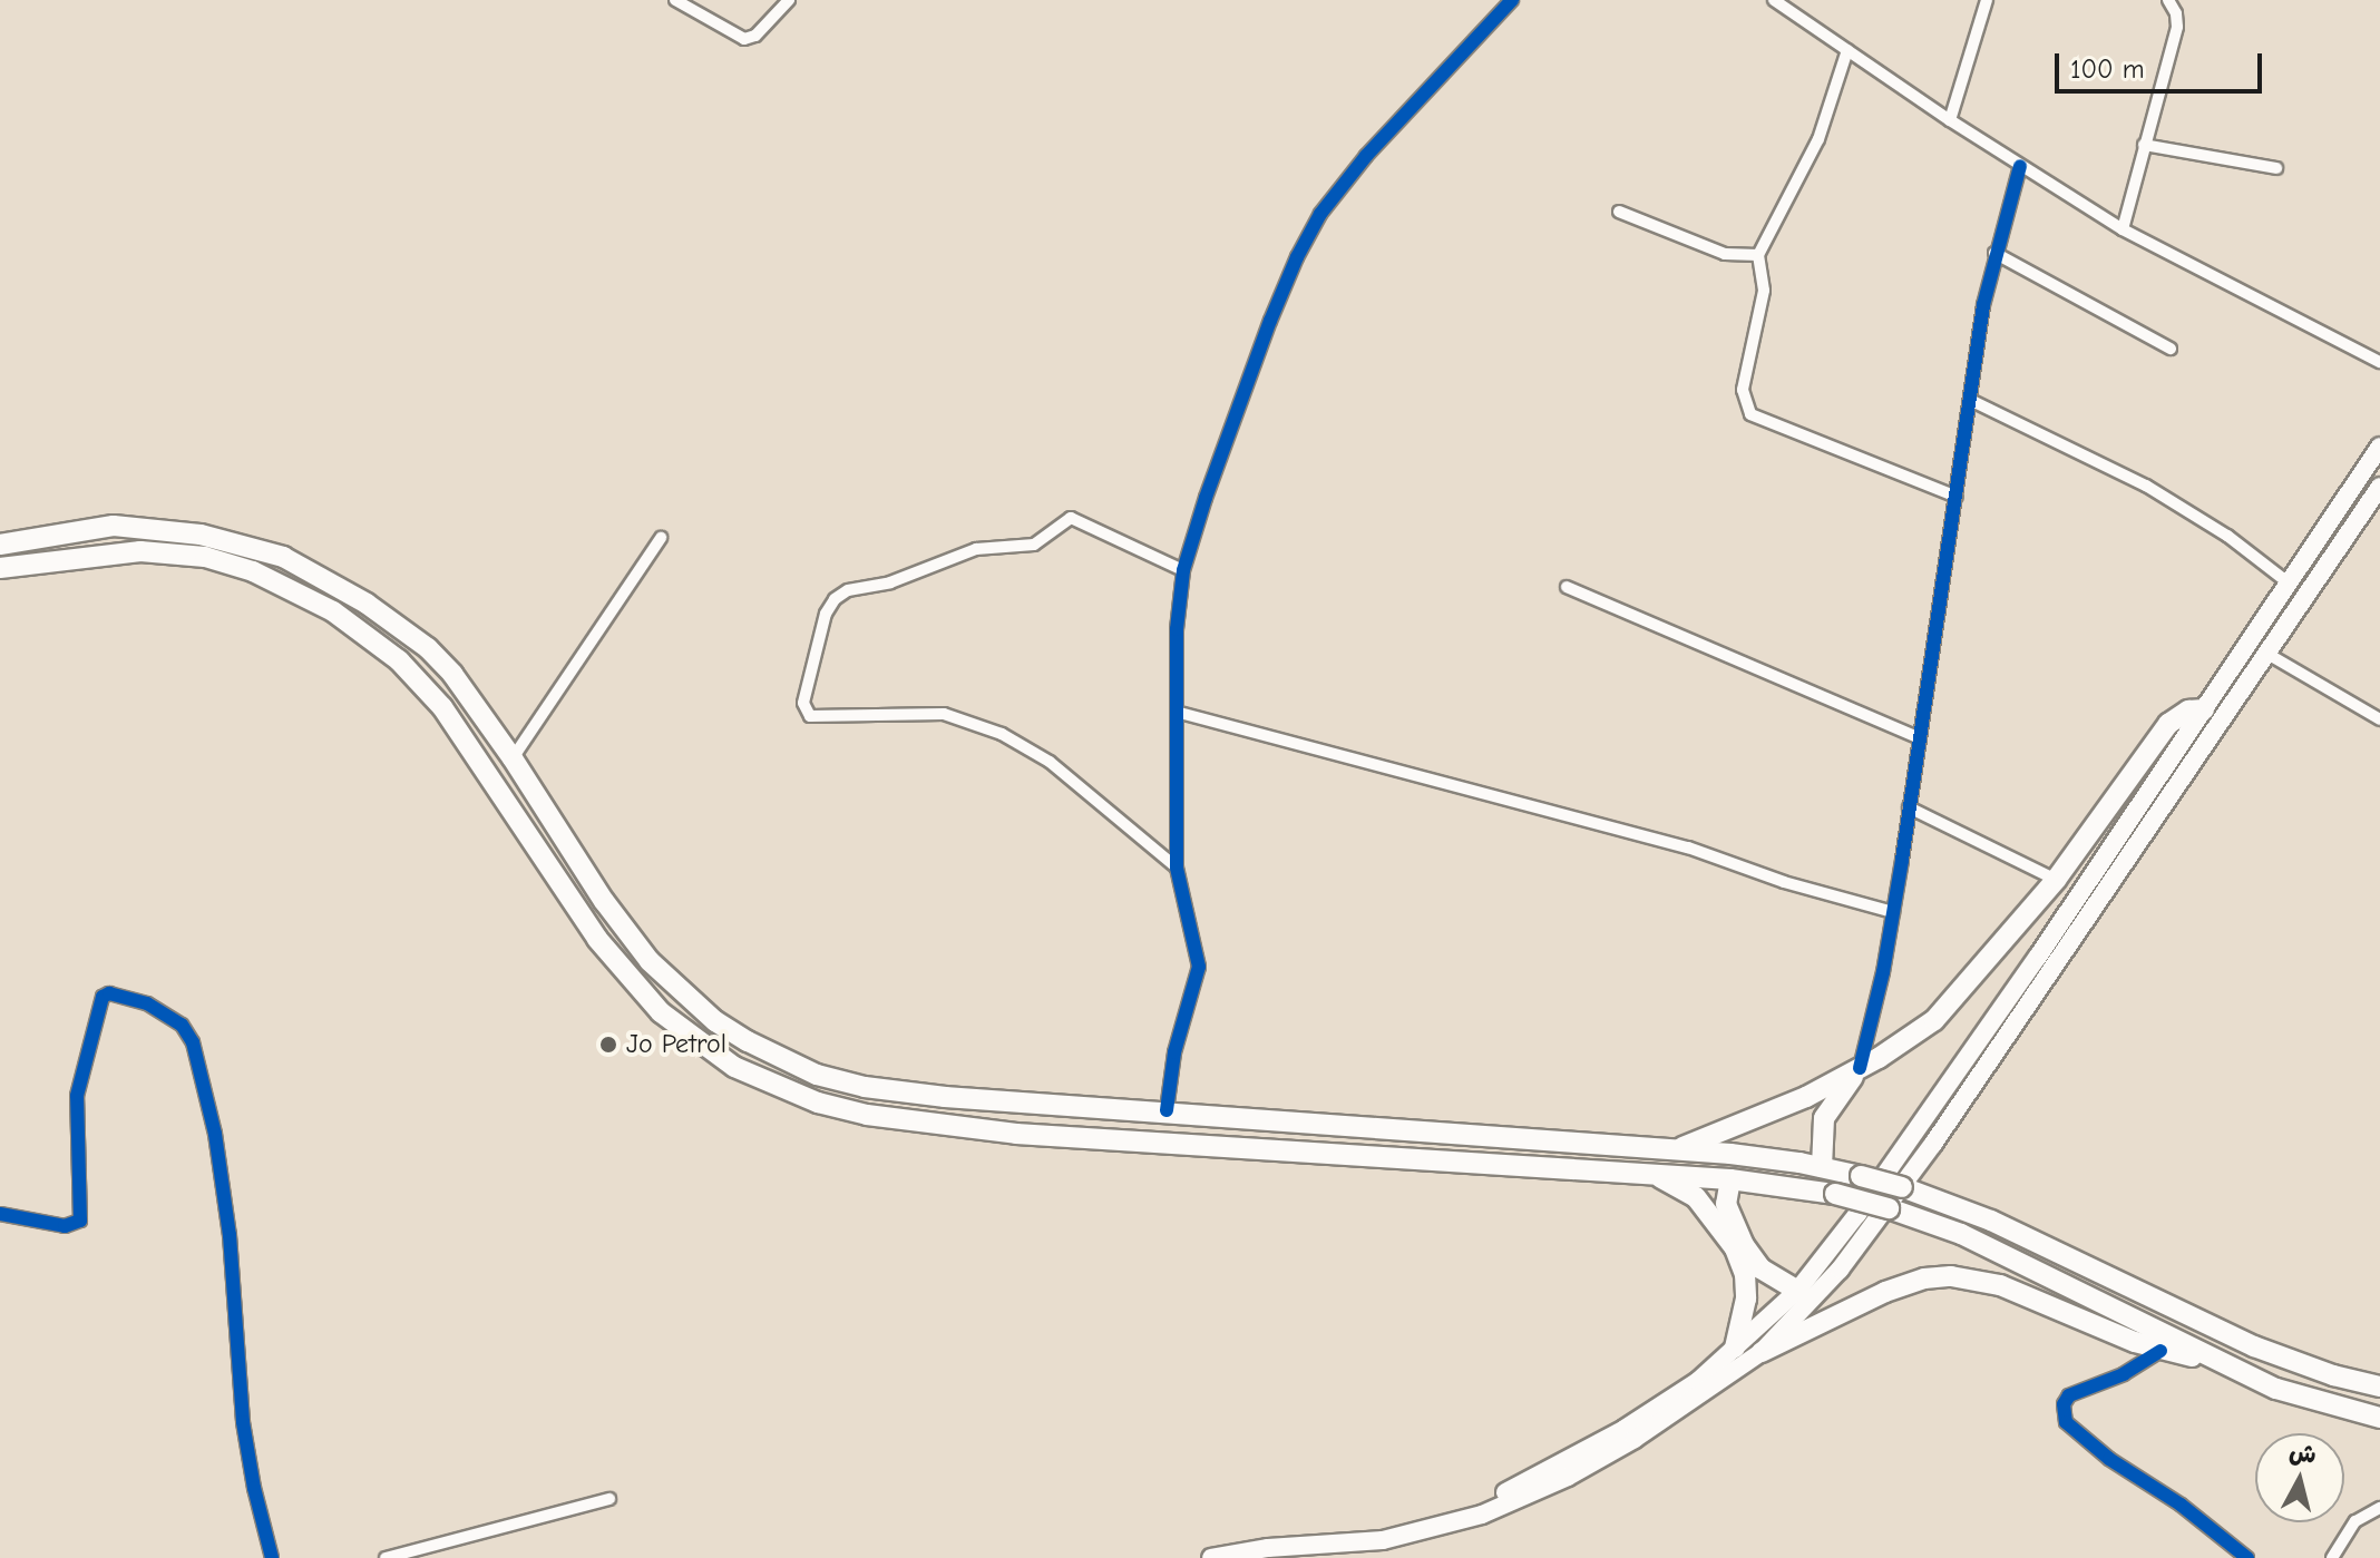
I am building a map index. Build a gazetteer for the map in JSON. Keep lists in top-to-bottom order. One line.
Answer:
{"places":["Jo Petrol"],"scale_bar":"100 m","north":"top"}
